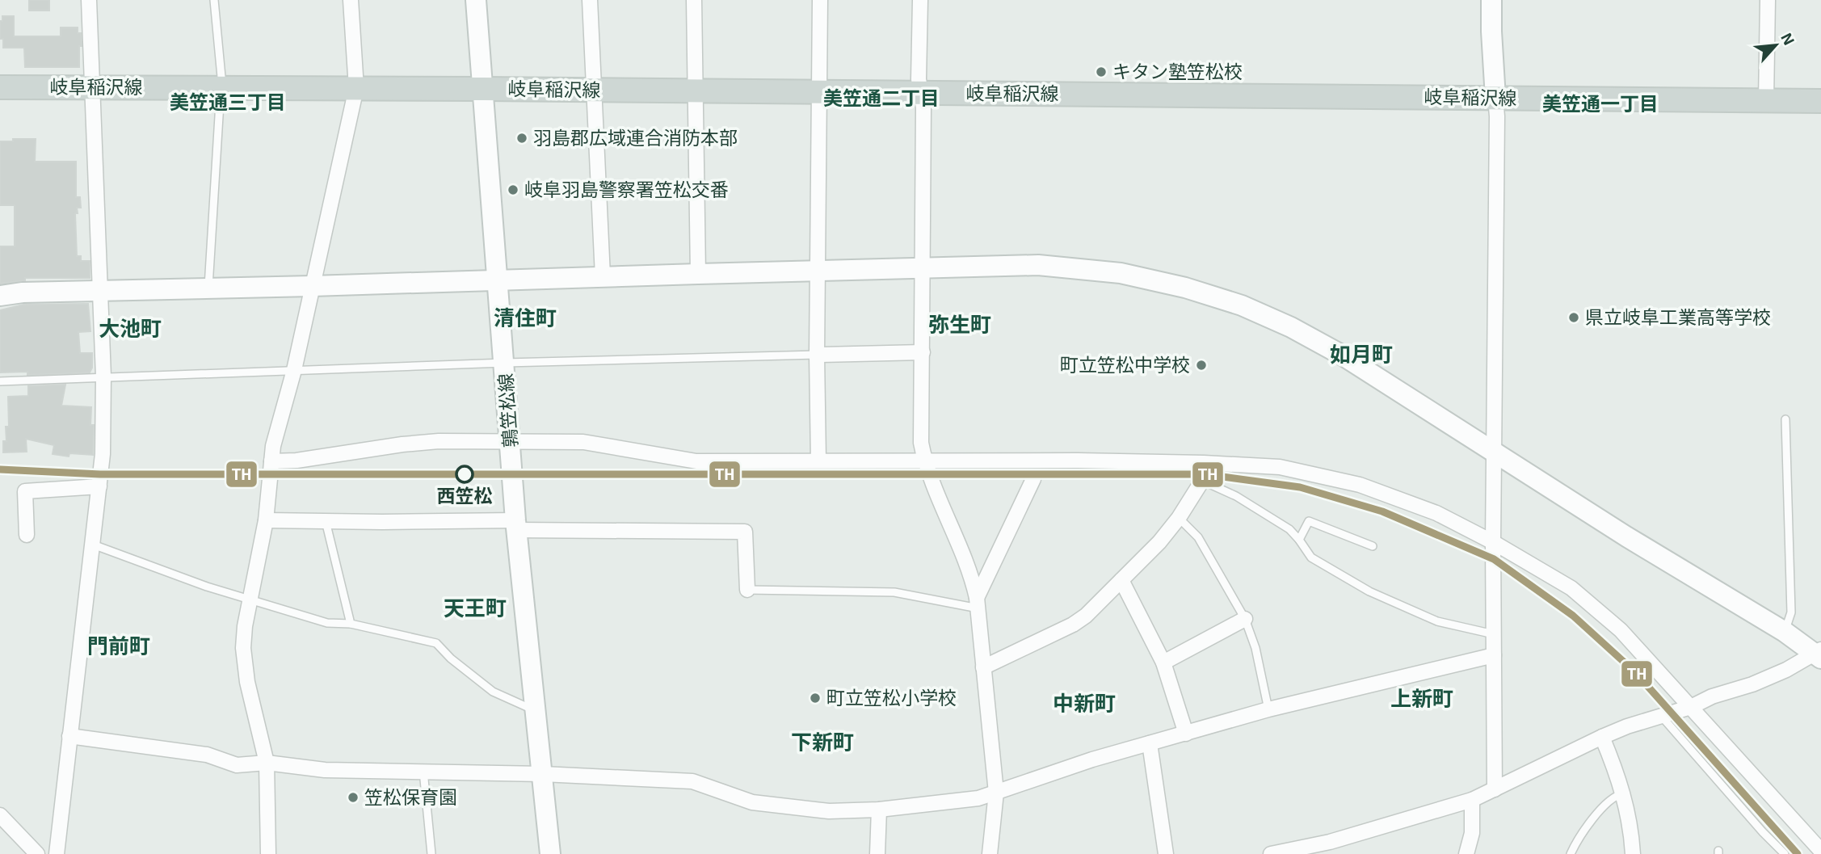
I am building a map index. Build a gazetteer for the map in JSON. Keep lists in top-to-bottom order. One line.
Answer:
{"streets":{"main road":["岐阜稲沢線"],"street":["鶉笠松線"]},"crossings":[["岐阜稲沢線","鶉笠松線"]],"districts":["美笠通二丁目","美笠通三丁目","美笠通一丁目","清住町","弥生町","大池町","如月町","天王町","門前町","上新町","中新町","下新町"],"places":["キタン塾笠松校","羽島郡広域連合消防本部","岐阜羽島警察署笠松交番","県立岐阜工業高等学校","町立笠松中学校","西笠松","町立笠松小学校","笠松保育園"],"lines":["transit line TH"],"north":"top right"}
